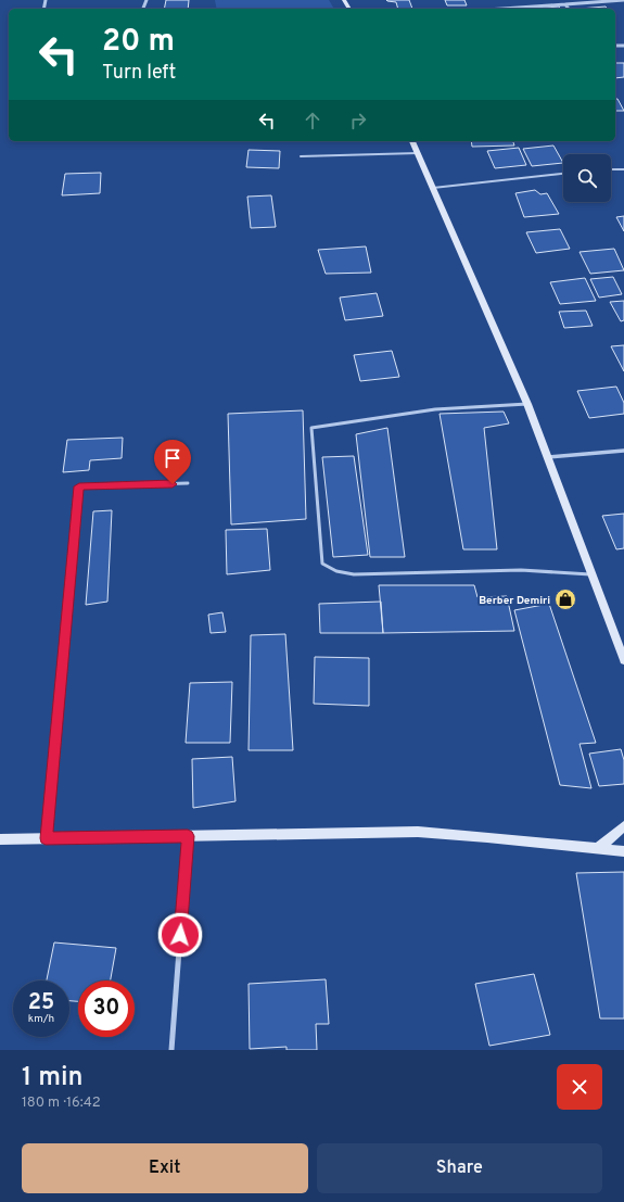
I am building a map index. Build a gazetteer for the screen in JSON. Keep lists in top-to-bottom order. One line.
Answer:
{"places":{"shop":["Berber Demiri"]},"page":{"turn":["20 m","Turn left"],"speed":"25 km/h","limit":"30","heading":["1 min","180 m · 16:42"],"buttons":["Exit","Share"]}}
